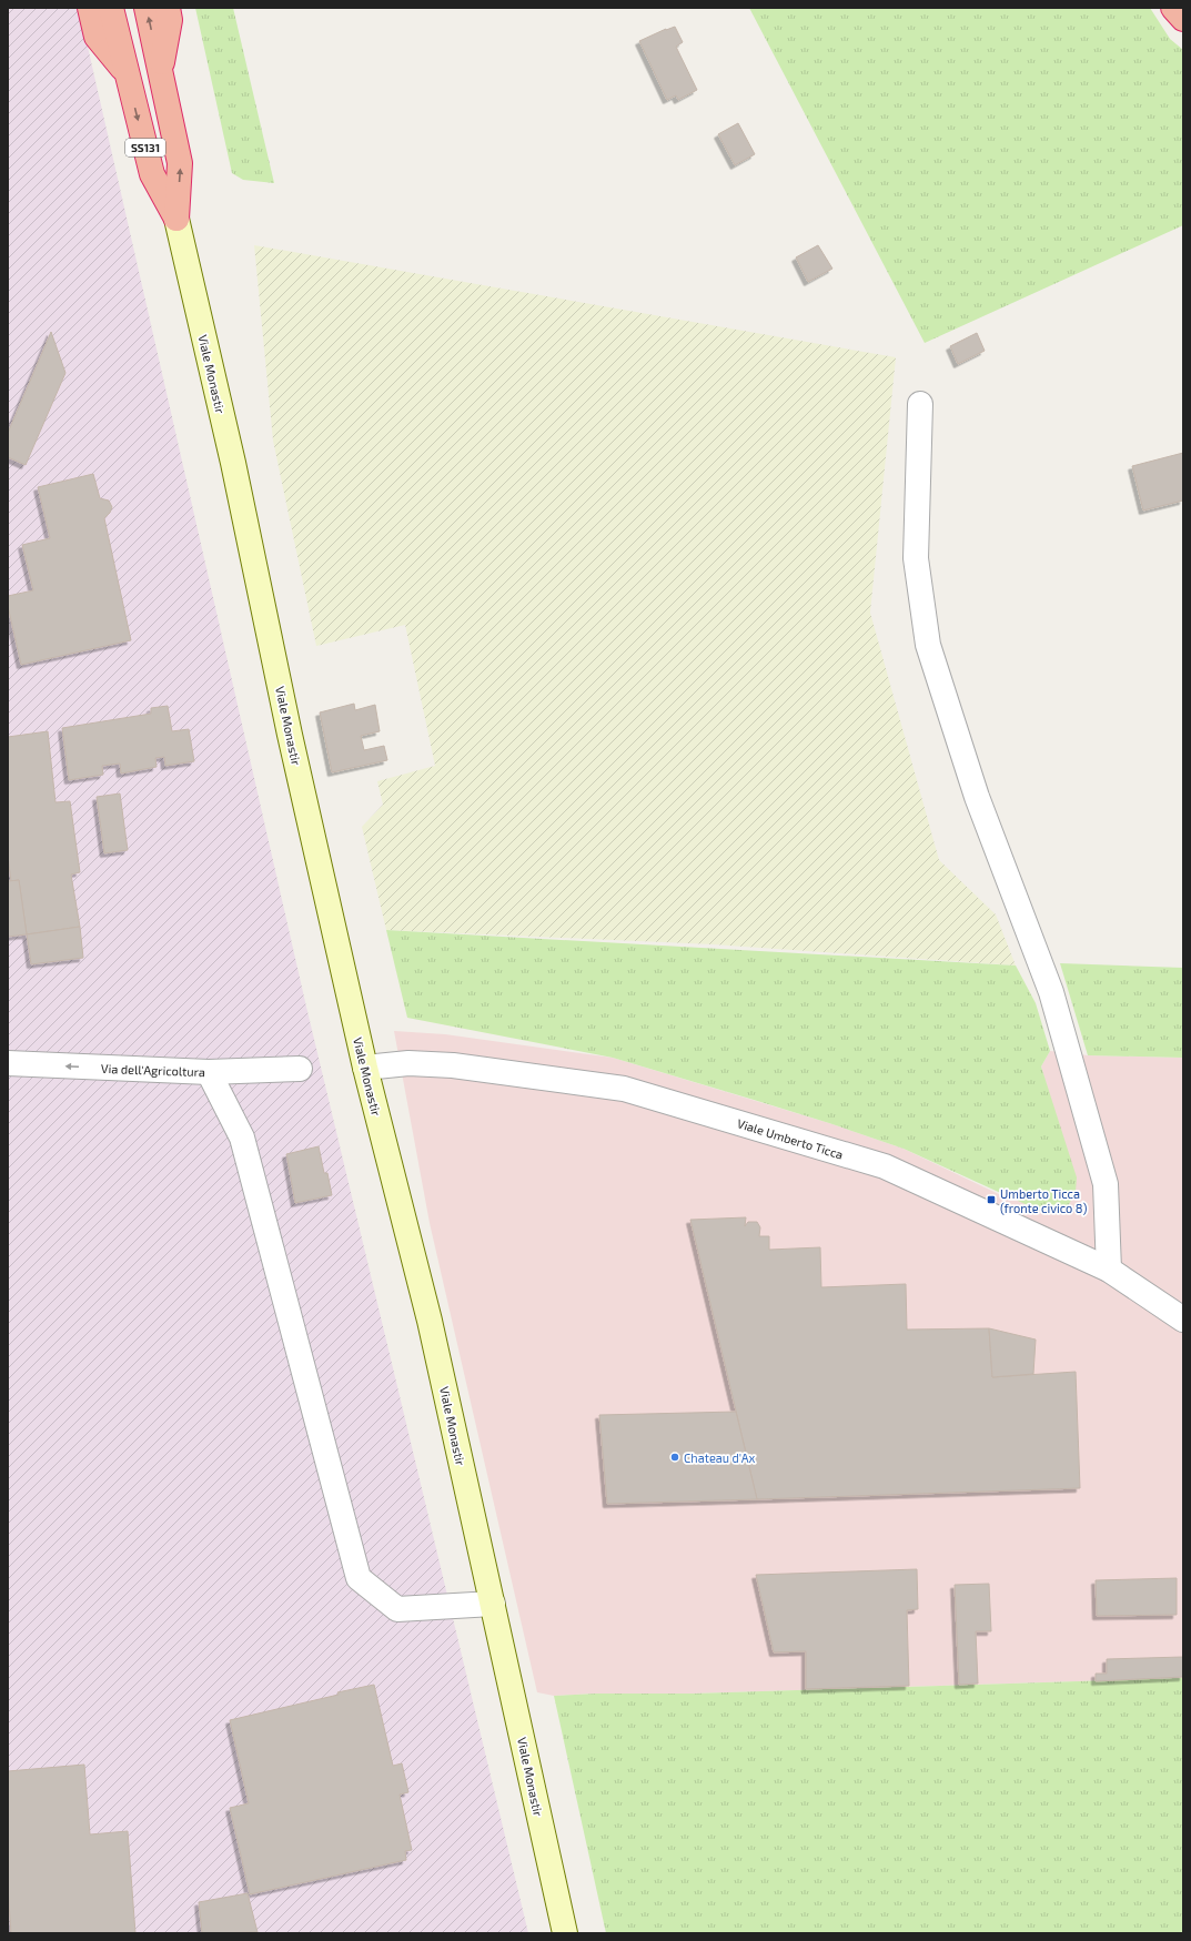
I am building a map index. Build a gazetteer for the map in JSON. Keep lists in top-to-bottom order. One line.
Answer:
{"streets":{"highway":["SS131"],"main road":["Viale Monastir"],"street":["Via dell'Agricoltura","Viale Umberto Ticca"]},"crossings":[["SS131","Viale Monastir"],["Viale Monastir","Viale Umberto Ticca"]],"one_way":["Via dell'Agricoltura"],"places":{"transit":["Umberto Ticca (fronte civico 8)"],"other":["Chateau d'Ax"]}}
